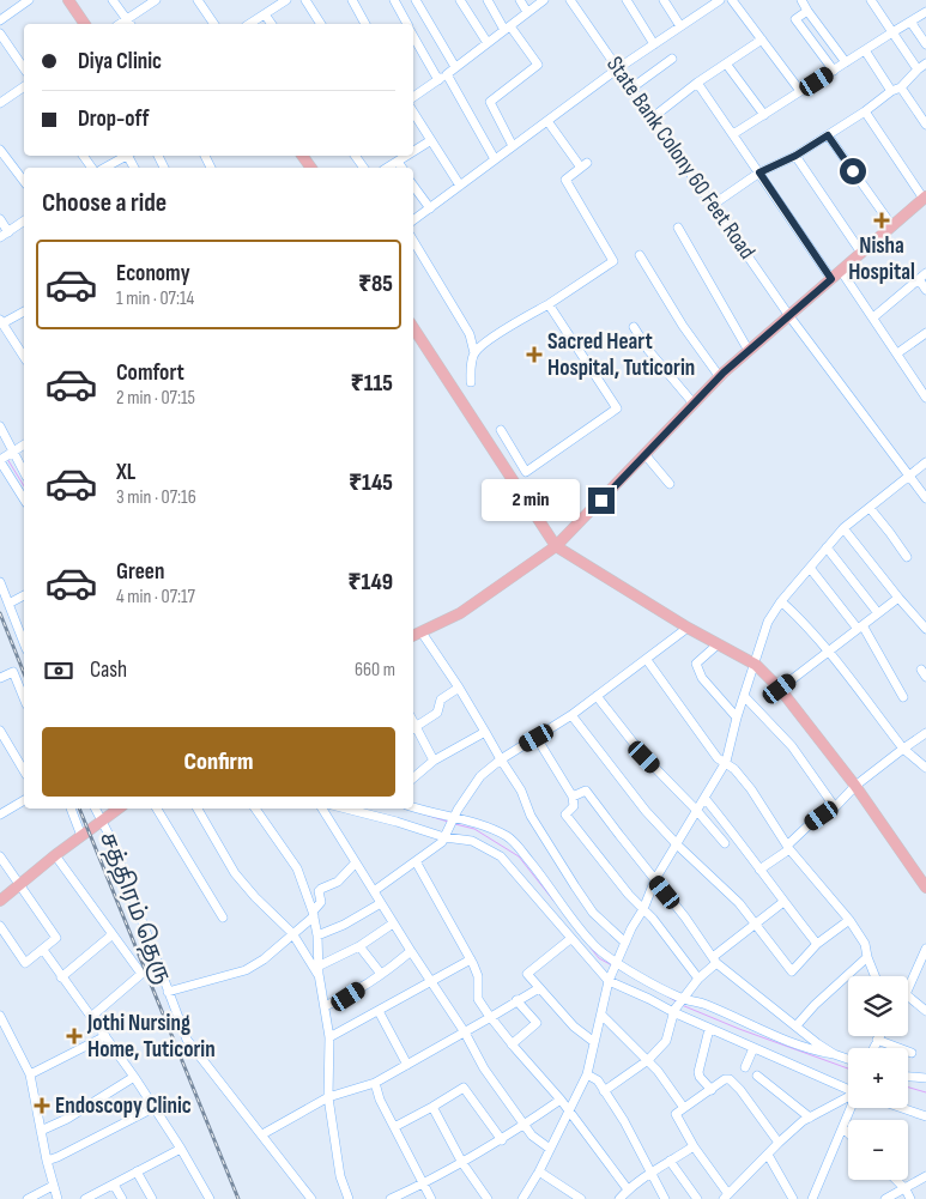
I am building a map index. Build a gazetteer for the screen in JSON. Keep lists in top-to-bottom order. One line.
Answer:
{"streets":{"street":["State Bank Colony 60 Feet Road","சத்திரம் தெரு"]},"places":{"health":["Nisha Hospital","Sacred Heart Hospital, Tuticorin","Jothi Nursing Home, Tuticorin","Endoscopy Clinic"]},"page":{"banner":["Diya Clinic","Drop-off"],"heading":"Choose a ride","list":[{"name":"Economy","note":"1 min · 07:14","value":"₹85"},{"name":"Comfort","note":"2 min · 07:15","value":"₹115"},{"name":"XL","note":"3 min · 07:16","value":"₹145"},{"name":"Green","note":"4 min · 07:17","value":"₹149"}],"bubble":"2 min","pay":["Cash","660 m"],"buttons":"Confirm","map_buttons":["+","−"]}}
